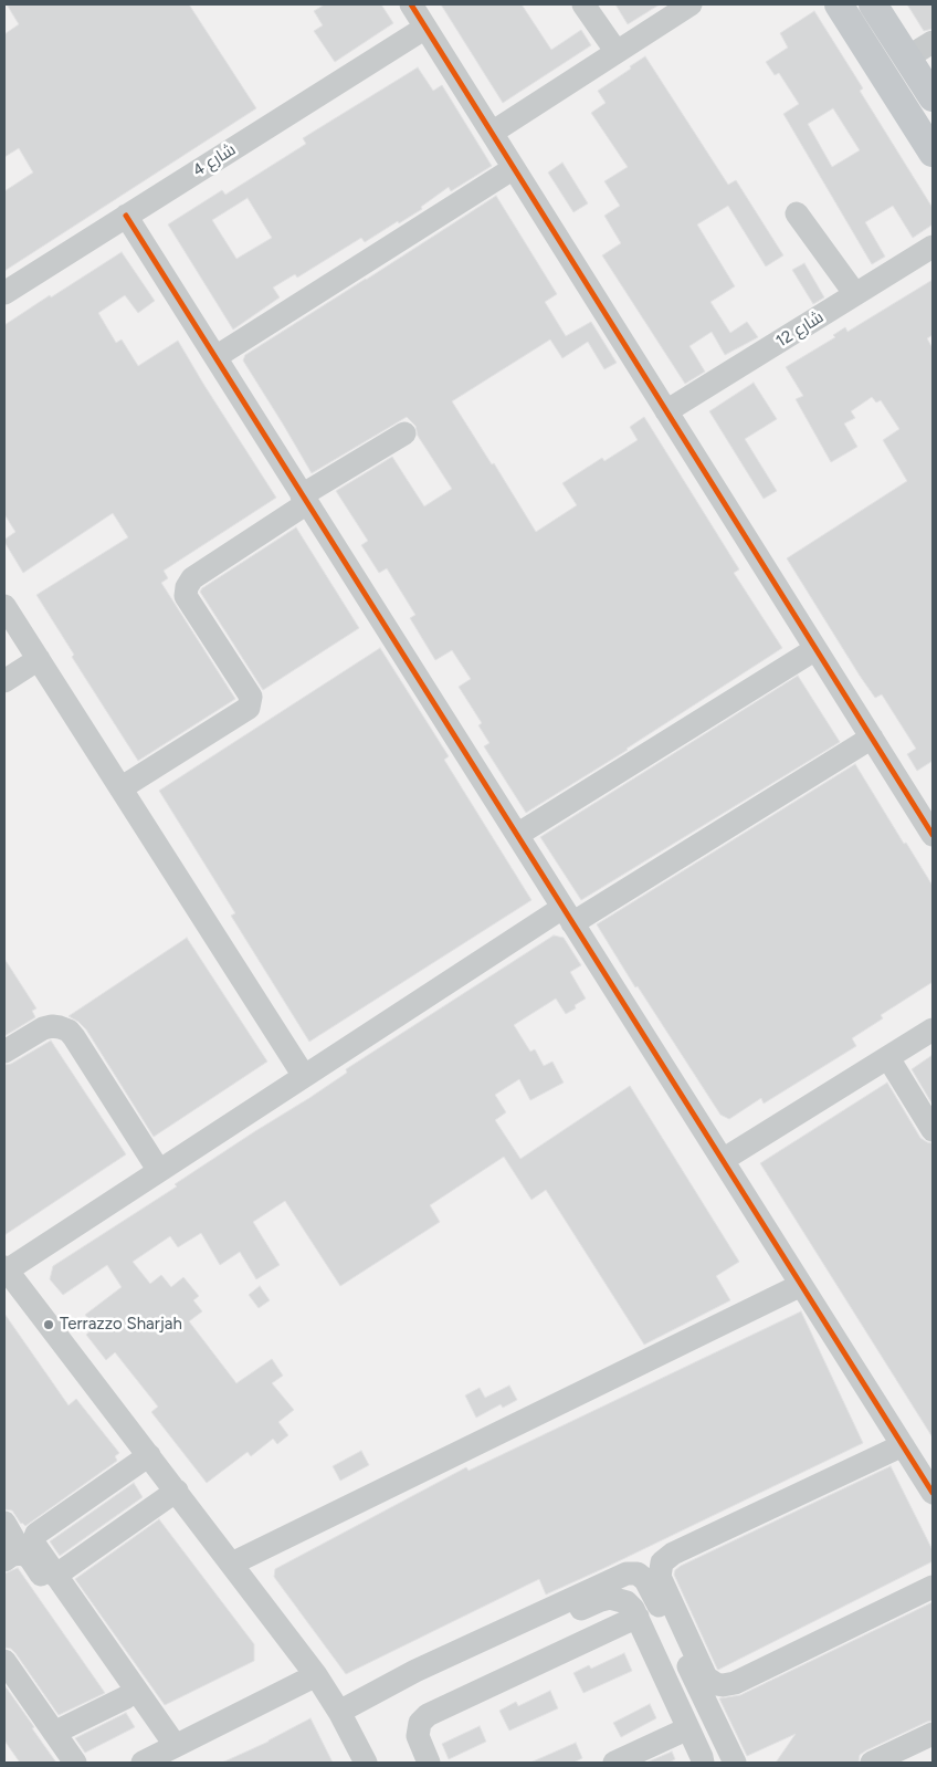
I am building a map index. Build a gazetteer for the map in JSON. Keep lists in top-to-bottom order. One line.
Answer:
{"streets":{"street":["شارع 4","شارع 12"]},"places":["Terrazzo Sharjah"]}
